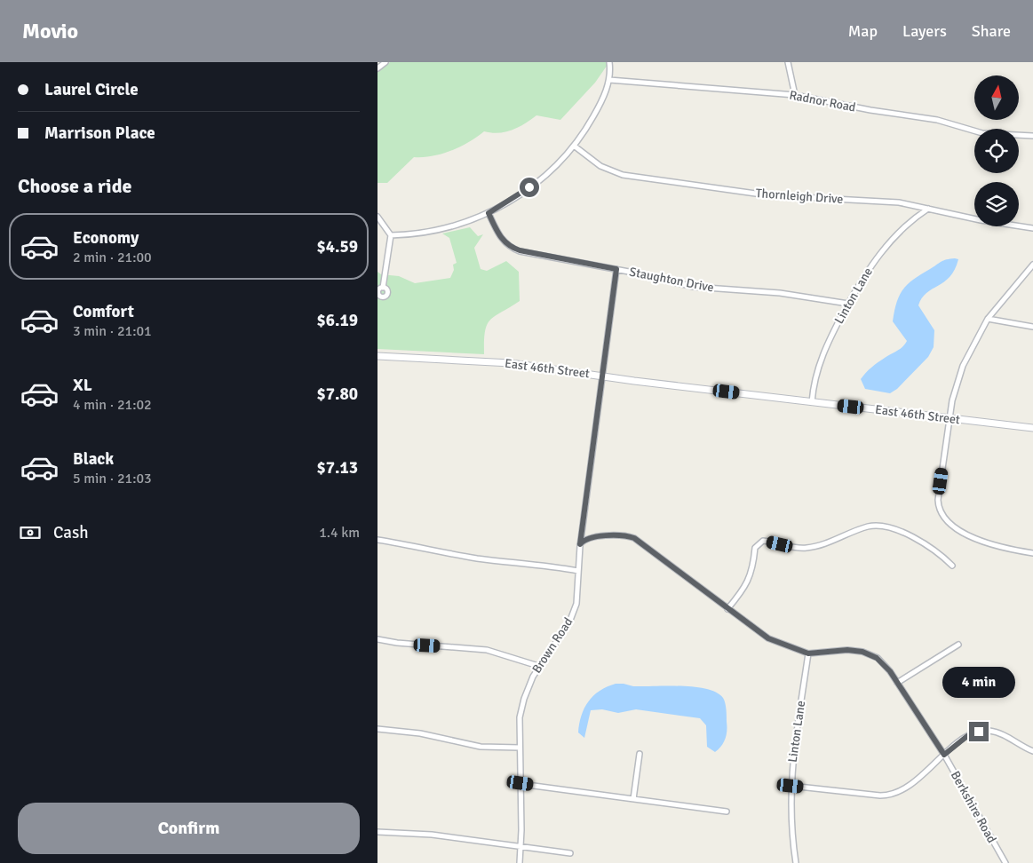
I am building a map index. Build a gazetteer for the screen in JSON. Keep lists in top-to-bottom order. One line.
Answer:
{"streets":{"main road":["East 46th Street"],"street":["Radnor Road","Thornleigh Drive","Staughton Drive","Linton Lane","Brown Road","Berkshire Road"]},"crossings":[["Thornleigh Drive","Linton Lane"],["Staughton Drive","Linton Lane"],["Staughton Drive","Brown Road"],["Linton Lane","East 46th Street"],["Linton Lane","Berkshire Road"],["East 46th Street","Brown Road"],["Brown Road","Berkshire Road"]],"north":"top","page":{"header":"Movio","nav":["Map","Layers","Share"],"banner":["Laurel Circle","Marrison Place"],"heading":"Choose a ride","list":[{"name":"Economy","note":"2 min · 21:00","value":"$4.59"},{"name":"Comfort","note":"3 min · 21:01","value":"$6.19"},{"name":"XL","note":"4 min · 21:02","value":"$7.80"},{"name":"Black","note":"5 min · 21:03","value":"$7.13"}],"pay":["Cash","1.4 km"],"bubble":"4 min","buttons":"Confirm"}}
